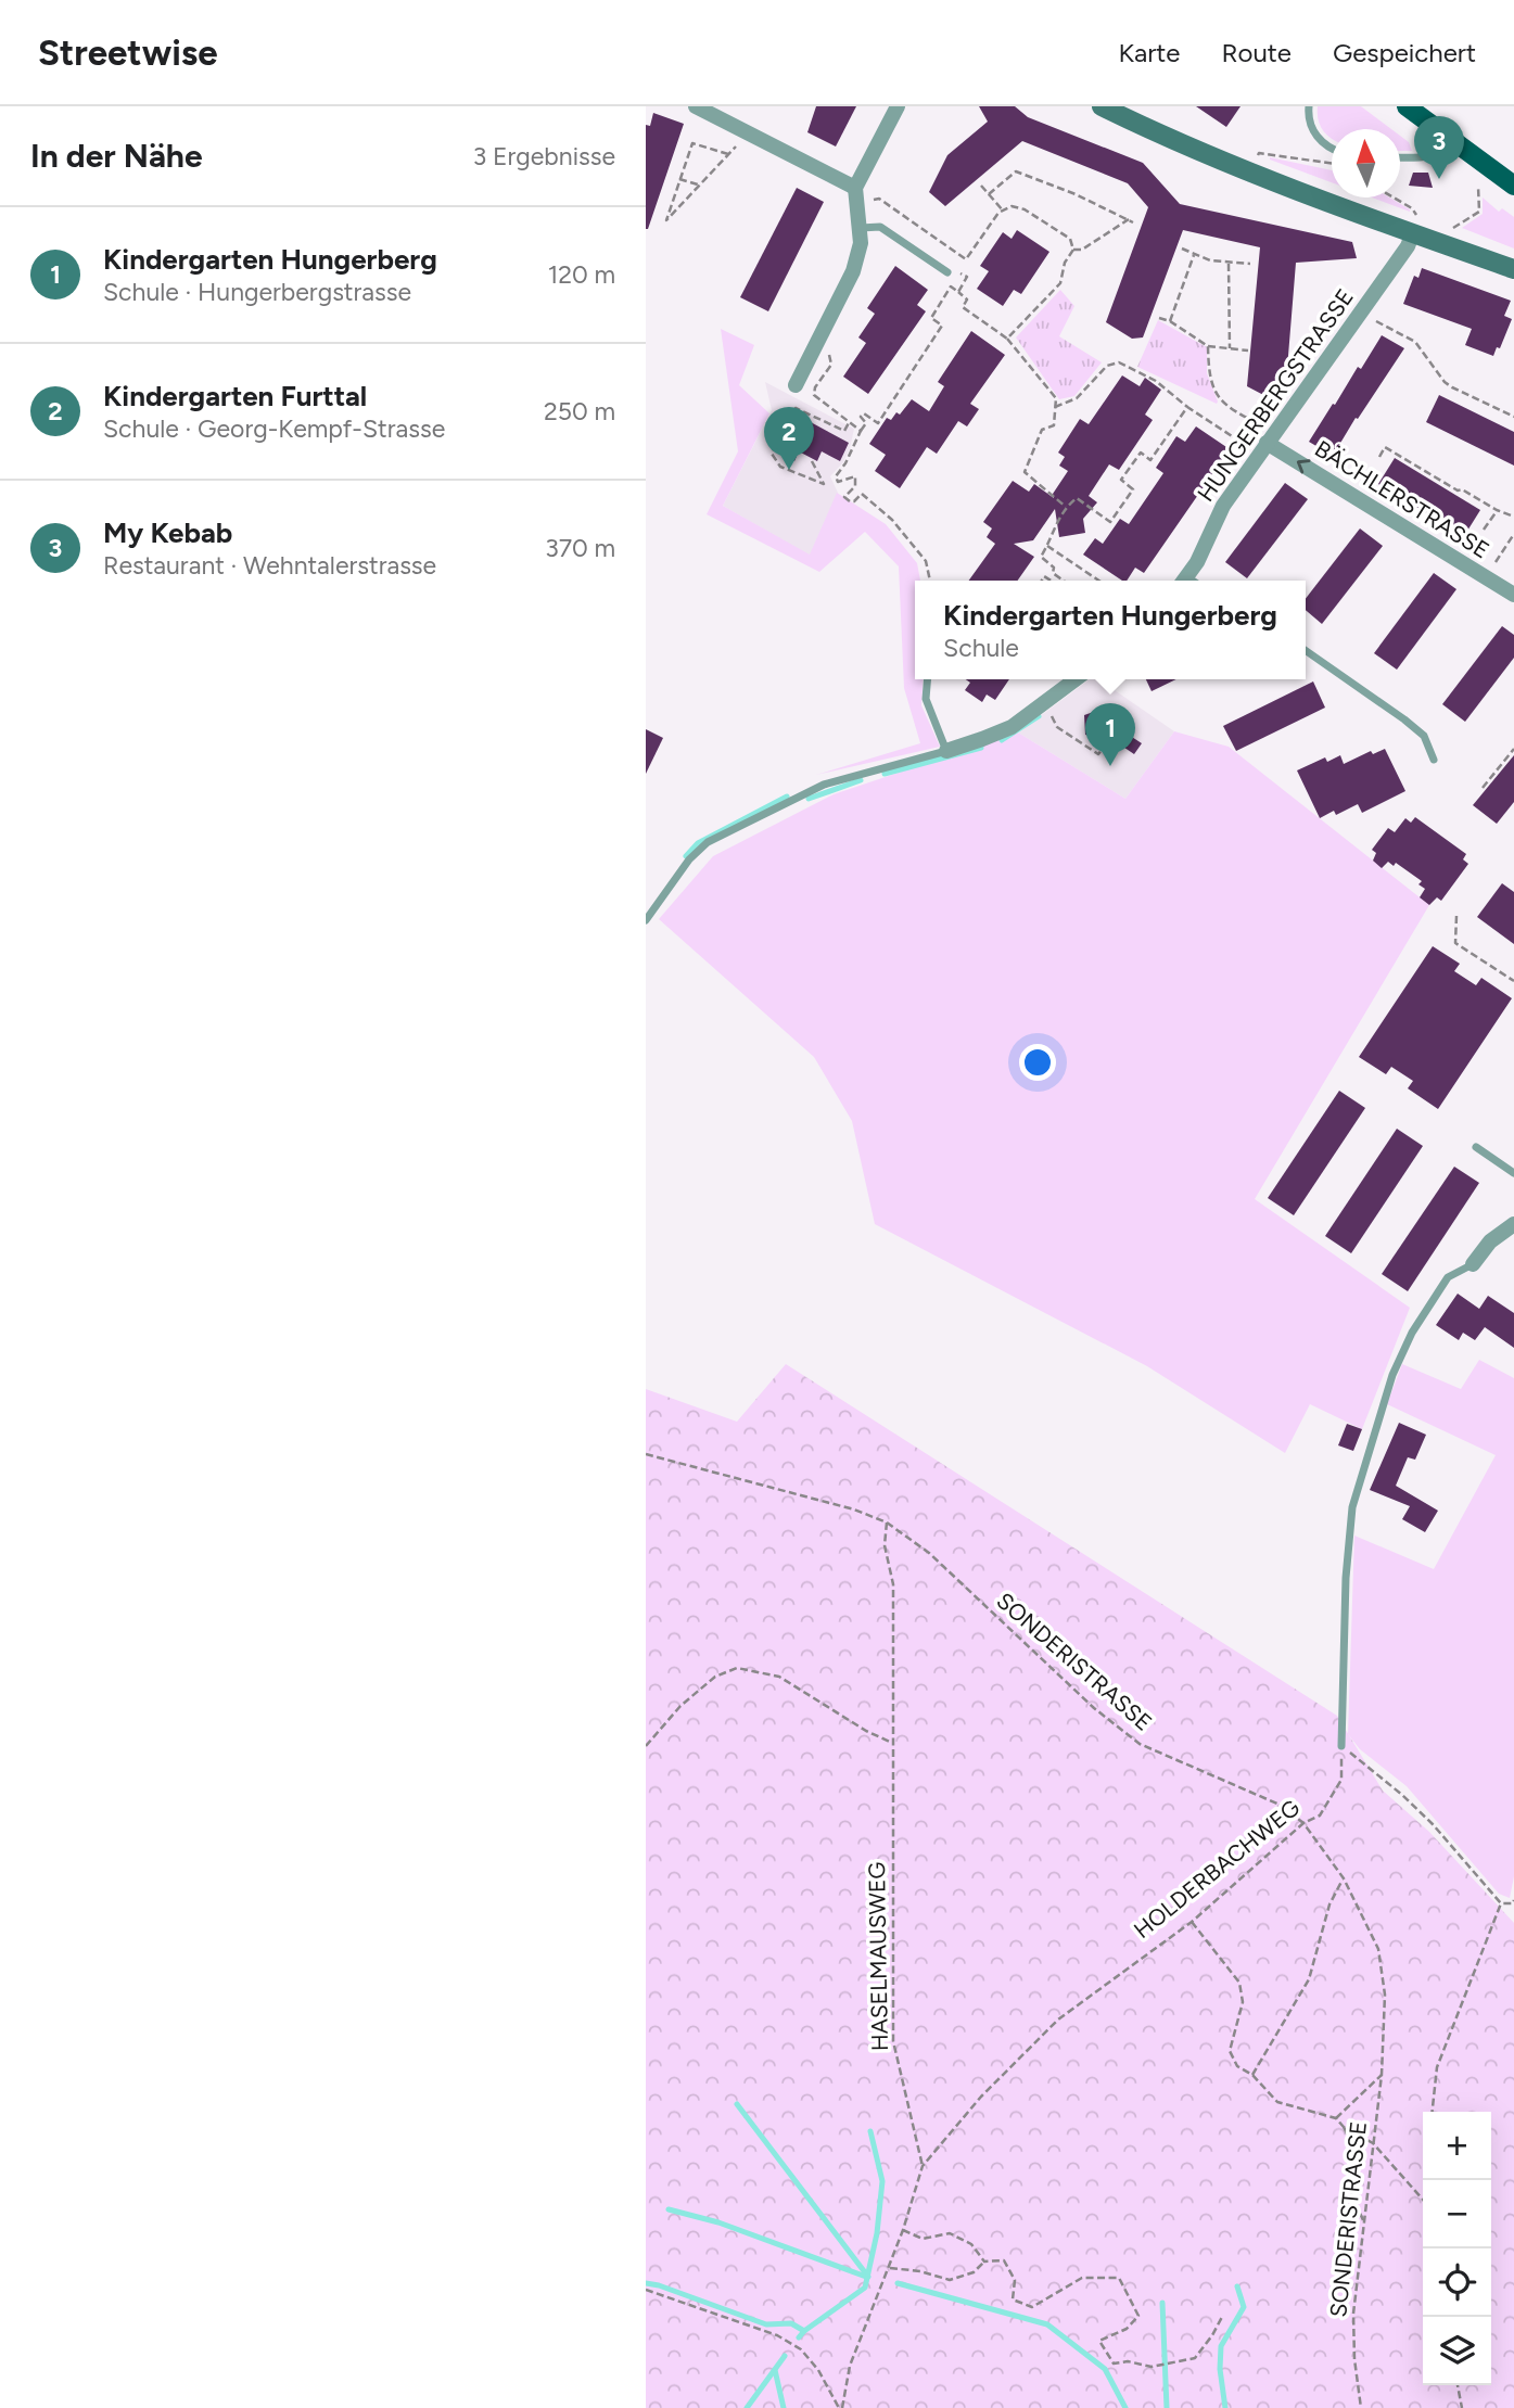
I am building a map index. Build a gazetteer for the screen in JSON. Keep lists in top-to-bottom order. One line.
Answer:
{"streets":{"street":["HUNGERBERGSTRASSE","BÄCHLERSTRASSE"],"path":["SONDERISTRASSE","HOLDERBACHWEG","HASELMAUSWEG"]},"crossings":[["HUNGERBERGSTRASSE","BÄCHLERSTRASSE"],["SONDERISTRASSE","HOLDERBACHWEG"],["SONDERISTRASSE","HASELMAUSWEG"],["HOLDERBACHWEG","HASELMAUSWEG"]],"one_way":["BÄCHLERSTRASSE"],"north":"top","page":{"header":"Streetwise","nav":["Karte","Route","Gespeichert"],"heading":["In der Nähe","3 Ergebnisse"],"pins":["3","2","1"],"list":[{"mark":"1","name":"Kindergarten Hungerberg","note":"Schule · Hungerbergstrasse","value":"120 m"},{"mark":"2","name":"Kindergarten Furttal","note":"Schule · Georg-Kempf-Strasse","value":"250 m"},{"mark":"3","name":"My Kebab","note":"Restaurant · Wehntalerstrasse","value":"370 m"}],"popup":["Kindergarten Hungerberg","Schule"],"map_buttons":["+","−"]}}
